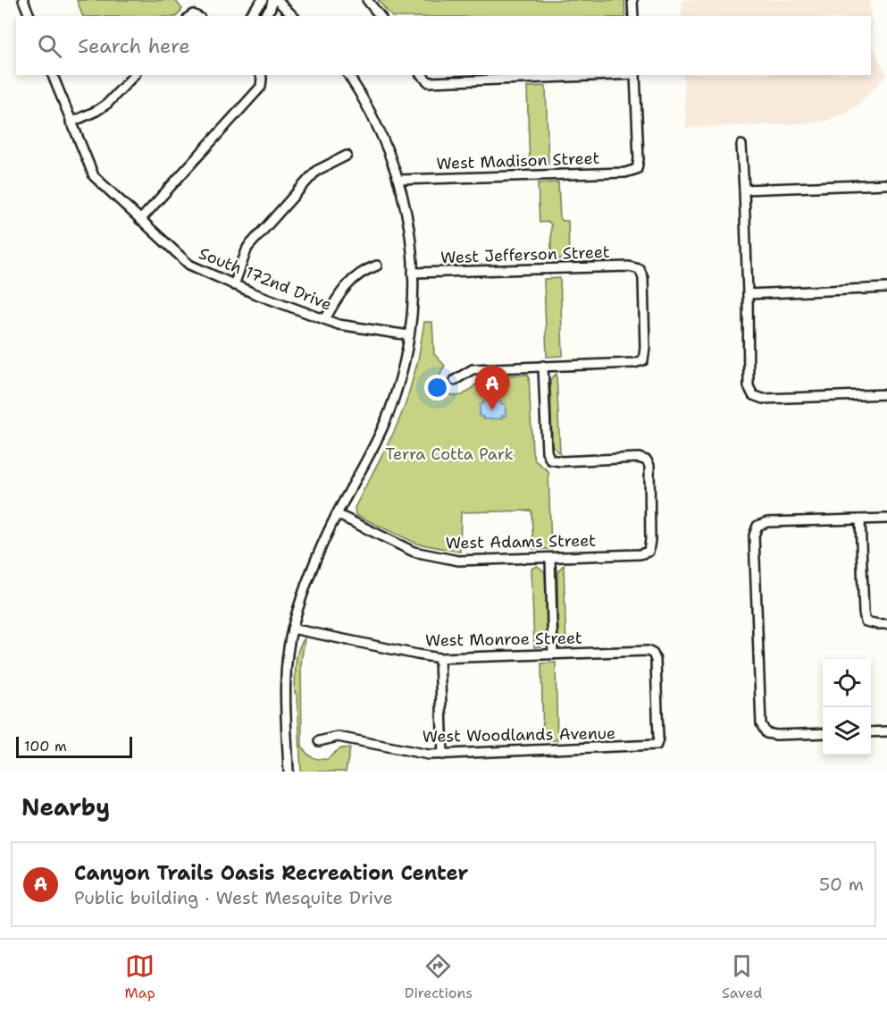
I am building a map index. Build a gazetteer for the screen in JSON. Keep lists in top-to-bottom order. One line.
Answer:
{"streets":{"street":["West Madison Street","West Jefferson Street","South 172nd Drive","West Adams Street","West Monroe Street","West Woodlands Avenue"]},"crossings":[["West Jefferson Street","West Adams Street"],["West Monroe Street","West Woodlands Avenue"]],"parks":["Terra Cotta Park"],"scale_bar":"100 m","page":{"search":"Search here","pins":"A","scale":"100 m","heading":"Nearby","list":[{"mark":"A","name":"Canyon Trails Oasis Recreation Center","note":"Public building · West Mesquite Drive","value":"50 m"}],"nav":["Map","Directions","Saved"]}}
